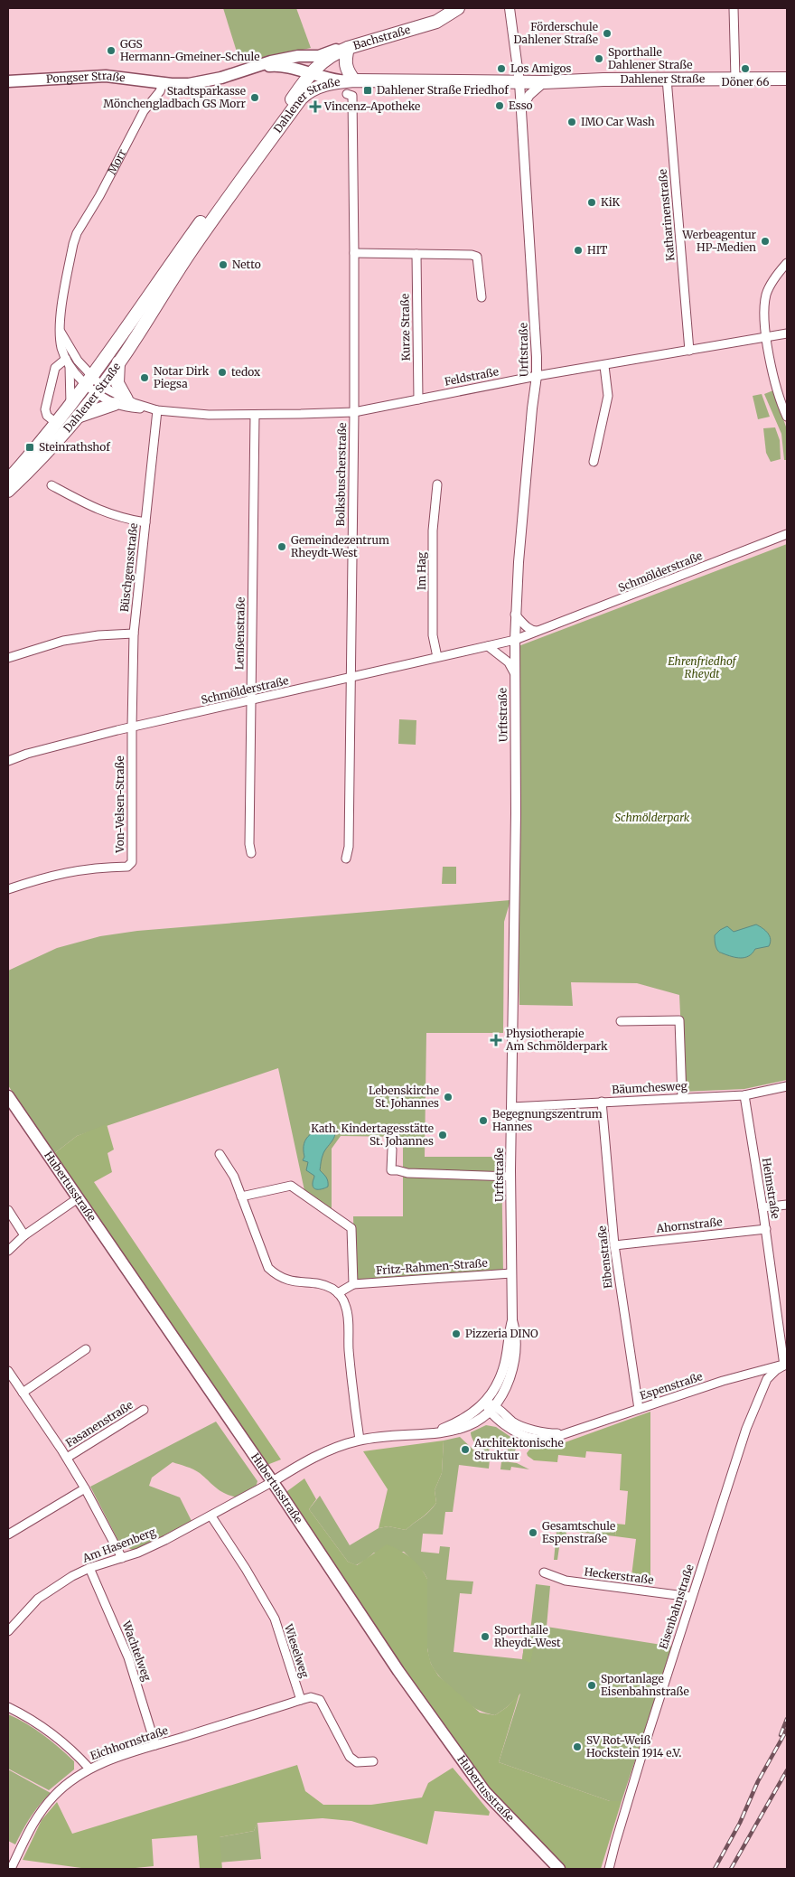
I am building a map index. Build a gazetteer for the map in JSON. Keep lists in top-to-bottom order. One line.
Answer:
{"streets":{"main road":["Bachstraße","Pongser Straße","Dahlener Straße","Hubertusstraße"],"street":["Morr","Katharinenstraße","Kurze Straße","Urftstraße","Feldstraße","Bolksbuscherstraße","Büschgensstraße","Im Hag","Schmölderstraße","Lenßenstraße","Von-Velsen-Straße","Bäumchesweg","Heimstraße","Ahornstraße","Eibenstraße","Fritz-Rahmen-Straße","Espenstraße","Fasanenstraße","Am Hasenberg","Heckerstraße","Eisenbahnstraße","Wachtelweg","Wieselweg","Eichhornstraße"]},"crossings":[["Bachstraße","Dahlener Straße"],["Pongser Straße","Morr"],["Dahlener Straße","Morr"],["Dahlener Straße","Katharinenstraße"],["Dahlener Straße","Urftstraße"],["Dahlener Straße","Feldstraße"],["Dahlener Straße","Bolksbuscherstraße"],["Morr","Feldstraße"],["Katharinenstraße","Feldstraße"],["Kurze Straße","Feldstraße"],["Urftstraße","Feldstraße"],["Urftstraße","Schmölderstraße"],["Urftstraße","Bäumchesweg"],["Urftstraße","Hubertusstraße"],["Urftstraße","Fritz-Rahmen-Straße"],["Urftstraße","Espenstraße"],["Urftstraße","Am Hasenberg"],["Feldstraße","Bolksbuscherstraße"],["Feldstraße","Büschgensstraße"],["Feldstraße","Lenßenstraße"],["Bolksbuscherstraße","Schmölderstraße"],["Büschgensstraße","Schmölderstraße"],["Büschgensstraße","Von-Velsen-Straße"],["Im Hag","Schmölderstraße"],["Schmölderstraße","Lenßenstraße"],["Schmölderstraße","Von-Velsen-Straße"],["Bäumchesweg","Heimstraße"],["Bäumchesweg","Eibenstraße"],["Hubertusstraße","Am Hasenberg"],["Heimstraße","Ahornstraße"],["Heimstraße","Espenstraße"],["Heimstraße","Eisenbahnstraße"],["Ahornstraße","Eibenstraße"],["Eibenstraße","Espenstraße"],["Espenstraße","Eisenbahnstraße"],["Fasanenstraße","Am Hasenberg"],["Am Hasenberg","Wachtelweg"],["Am Hasenberg","Wieselweg"],["Heckerstraße","Eisenbahnstraße"],["Wachtelweg","Eichhornstraße"],["Wieselweg","Eichhornstraße"]],"parks":["Ehrenfriedhof Rheydt","Schmölderpark"],"places":{"other":["Förderschule Dahlener Straße","GGS Hermann-Gmeiner-Schule","Sporthalle Dahlener Straße","Los Amigos","Döner 66","Stadtsparkasse Mönchengladbach GS Morr","Esso","IMO Car Wash","KiK","Werbeagentur HP-Medien","HIT","Netto","tedox","Notar Dirk Piegsa","Gemeindezentrum Rheydt-West","Lebenskirche St. Johannes","Begegnungszentrum Hannes","Kath. Kindertagesstätte St. Johannes","Pizzeria DINO","Architektonische Struktur","Gesamtschule Espenstraße","Sporthalle Rheydt-West","Sportanlage Eisenbahnstraße","SV Rot-Weiß Hockstein 1914 e.V."],"transit":["Dahlener Straße Friedhof","Steinrathshof"],"health":["Vincenz-Apotheke","Physiotherapie Am Schmölderpark"]}}
